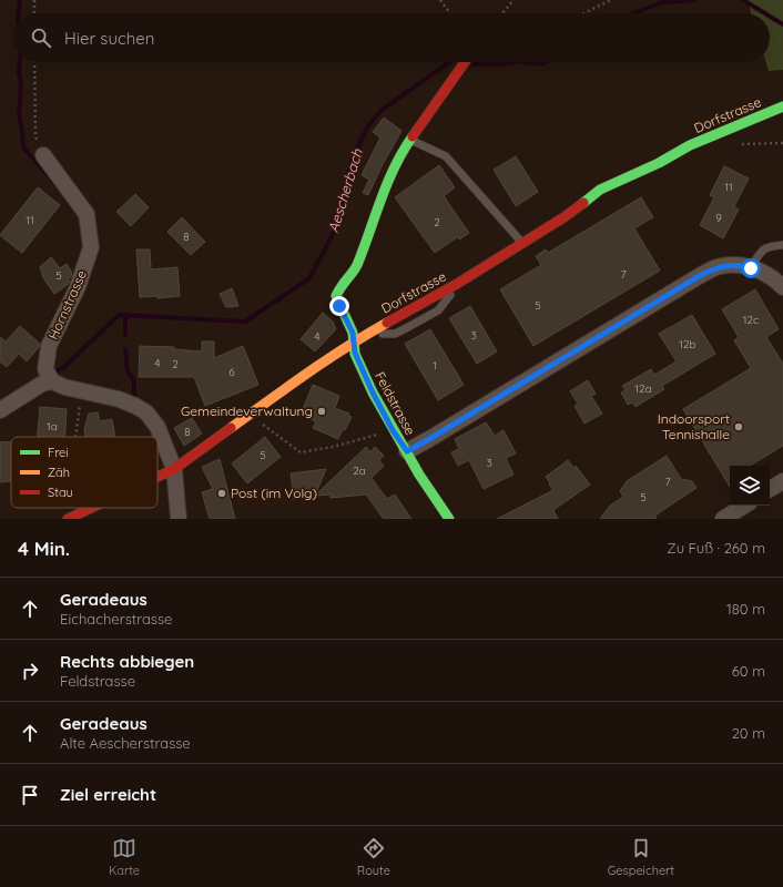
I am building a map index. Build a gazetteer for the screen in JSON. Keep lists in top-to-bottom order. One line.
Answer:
{"streets":{"street":["Dorfstrasse","Hornstrasse","Feldstrasse"]},"crossings":[["Dorfstrasse","Feldstrasse"]],"water":["Aescherbach"],"places":["Gemeindeverwaltung","Indoorsport Tennishalle","Post (im Volg)"],"house_numbers":["11","9","11","2","8","7","5","5","12c","3","4","12b","4","2","1","6","12a","1a","8","5","3","2a","7","5"],"legend":["Frei","Zäh","Stau"],"page":{"search":"Hier suchen","heading":["4 Min.","Zu Fuß · 260 m"],"list":[["Geradeaus","Eichacherstrasse","180 m"],["Rechts abbiegen","Feldstrasse","60 m"],["Geradeaus","Alte Aescherstrasse","20 m"],"Ziel erreicht"],"nav":["Karte","Route","Gespeichert"]}}
